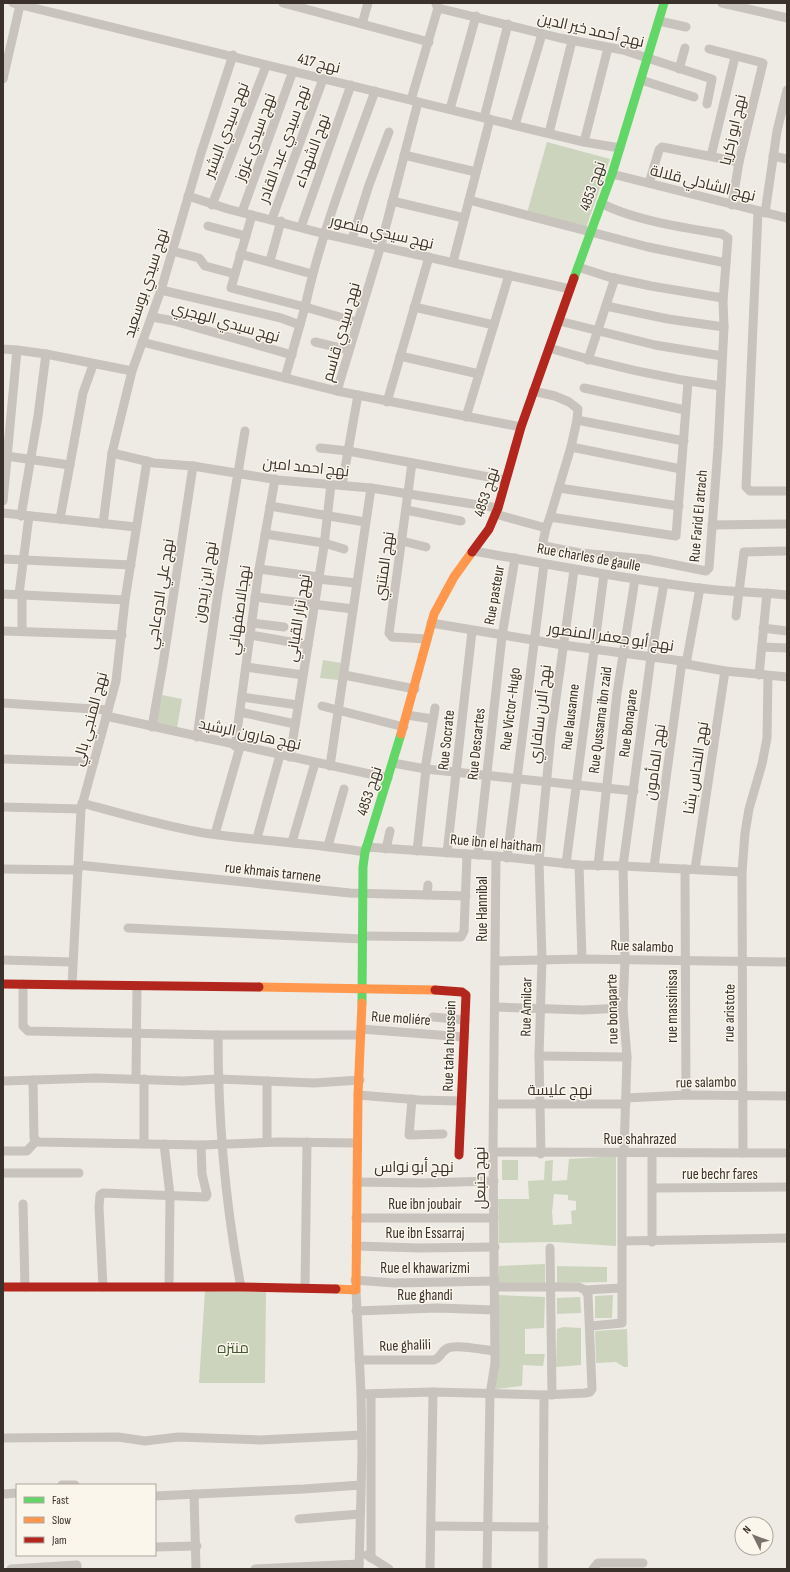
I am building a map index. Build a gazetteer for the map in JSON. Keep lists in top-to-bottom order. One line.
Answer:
{"streets":{"street":["نهج أحمد خير الدين","نهج 417","نهج سيدي البشير","نهج ابو زكريا","نهج سيدي عزوز","نهج سيدي عبد القادر","نهج الشهداء","نهج الشادلي قلالة","نهج 4853","نهج سيدي منصور","نهج سيدي بوسعيد","نهج سيدي الهجري","نهج سيدي قاسم","نهج احمد امين","Rue Farid El atrach","Rue charles de gaulle","نهج المتنبي","نهج ابن زيدون","نهج علي الدوعاجي","Rue pasteur","نهجالاصفهاني","نهج نزار القباني","نهج أبو جعفر المنصور","Rue Victor-Hugo","نهج آلان سافاري","Rue lausanne","نهج المنجي بالي","Rue Qussama ibn zaid","Rue Bonapare","نهج هارون الرشيد","Rue Socrate","Rue Descartes","نهج المأمون","نهج النحاس بشا","Rue ibn el haitham","rue khmais tarnene","Rue Hannibal","Rue salambo","rue massinissa","Rue Amilcar","rue bonaparte","rue aristote","Rue moliére","Rue taha houssein","rue salambo","نهج عليسة","Rue shahrazed","نهج أبو نواس","rue bechr fares","نهج حنبعل","Rue ibn joubair","Rue ibn Essarraj","Rue el khawarizmi","Rue ghandi","Rue ghalili"]},"crossings":[["نهج أحمد خير الدين","نهج 4853"],["نهج أحمد خير الدين","نهج سيدي قاسم"],["نهج 417","نهج سيدي البشير"],["نهج 417","نهج سيدي عزوز"],["نهج 417","نهج سيدي عبد القادر"],["نهج 417","نهج الشهداء"],["نهج 417","نهج 4853"],["نهج 417","نهج سيدي بوسعيد"],["نهج 417","نهج سيدي قاسم"],["نهج سيدي البشير","نهج سيدي منصور"],["نهج ابو زكريا","نهج الشادلي قلالة"],["نهج سيدي عزوز","نهج سيدي منصور"],["نهج سيدي عبد القادر","نهج سيدي منصور"],["نهج الشهداء","نهج سيدي منصور"],["نهج الشادلي قلالة","نهج 4853"],["نهج 4853","نهج سيدي منصور"],["نهج 4853","نهج سيدي قاسم"],["نهج 4853","نهج احمد امين"],["نهج 4853","Rue Farid El atrach"],["نهج 4853","Rue charles de gaulle"],["نهج 4853","نهج المتنبي"],["نهج 4853","نهج أبو جعفر المنصور"],["نهج 4853","نهج هارون الرشيد"],["نهج 4853","Rue ibn el haitham"],["نهج 4853","rue khmais tarnene"],["نهج 4853","Rue moliére"],["نهج 4853","Rue taha houssein"],["نهج 4853","نهج أبو نواس"],["نهج 4853","Rue ibn joubair"],["نهج 4853","Rue ibn Essarraj"],["نهج 4853","Rue el khawarizmi"],["نهج سيدي منصور","نهج سيدي بوسعيد"],["نهج سيدي منصور","نهج سيدي قاسم"],["نهج سيدي بوسعيد","نهج سيدي الهجري"],["نهج سيدي بوسعيد","نهج احمد امين"],["نهج احمد امين","نهج المتنبي"],["نهج احمد امين","نهج ابن زيدون"],["نهج احمد امين","نهج علي الدوعاجي"],["نهج احمد امين","نهجالاصفهاني"],["نهج احمد امين","نهج نزار القباني"],["نهج احمد امين","نهج المنجي بالي"],["Rue charles de gaulle","Rue pasteur"],["Rue charles de gaulle","Rue Victor-Hugo"],["Rue charles de gaulle","نهج آلان سافاري"],["Rue charles de gaulle","Rue lausanne"],["Rue charles de gaulle","Rue Qussama ibn zaid"],["Rue charles de gaulle","Rue Bonapare"],["Rue charles de gaulle","نهج المأمون"],["Rue charles de gaulle","rue aristote"],["نهج ابن زيدون","نهج هارون الرشيد"],["نهج علي الدوعاجي","نهج هارون الرشيد"],["Rue pasteur","نهج أبو جعفر المنصور"],["Rue pasteur","Rue Descartes"],["نهجالاصفهاني","نهج هارون الرشيد"],["نهجالاصفهاني","Rue ibn el haitham"],["نهج نزار القباني","نهج هارون الرشيد"],["نهج أبو جعفر المنصور","Rue Victor-Hugo"],["نهج أبو جعفر المنصور","نهج آلان سافاري"],["نهج أبو جعفر المنصور","Rue lausanne"],["نهج أبو جعفر المنصور","Rue Qussama ibn zaid"],["نهج أبو جعفر المنصور","Rue Bonapare"],["نهج أبو جعفر المنصور","Rue Socrate"],["نهج أبو جعفر المنصور","Rue Descartes"],["نهج أبو جعفر المنصور","نهج المأمون"],["نهج أبو جعفر المنصور","نهج النحاس بشا"],["نهج أبو جعفر المنصور","rue aristote"],["Rue Victor-Hugo","Rue ibn el haitham"],["نهج آلان سافاري","Rue ibn el haitham"],["نهج آلان سافاري","Rue Amilcar"],["Rue lausanne","Rue ibn el haitham"],["نهج المنجي بالي","نهج هارون الرشيد"],["نهج المنجي بالي","Rue ibn el haitham"],["نهج المنجي بالي","rue khmais tarnene"],["Rue Qussama ibn zaid","Rue ibn el haitham"],["Rue Bonapare","Rue ibn el haitham"],["Rue Bonapare","rue bonaparte"],["Rue Socrate","Rue ibn el haitham"],["Rue Descartes","Rue ibn el haitham"],["نهج المأمون","Rue ibn el haitham"],["نهج النحاس بشا","Rue ibn el haitham"],["Rue ibn el haitham","Rue Hannibal"],["Rue ibn el haitham","rue massinissa"],["Rue ibn el haitham","Rue Amilcar"],["Rue ibn el haitham","rue bonaparte"],["Rue ibn el haitham","rue aristote"],["Rue Hannibal","Rue salambo"],["Rue Hannibal","نهج حنبعل"],["Rue salambo","rue massinissa"],["Rue salambo","Rue Amilcar"],["Rue salambo","rue bonaparte"],["Rue salambo","rue aristote"],["Rue salambo","نهج حنبعل"],["rue massinissa","rue salambo"],["Rue Amilcar","نهج عليسة"],["Rue Amilcar","Rue shahrazed"],["rue bonaparte","rue salambo"],["rue bonaparte","نهج عليسة"],["rue bonaparte","Rue shahrazed"],["rue bonaparte","Rue el khawarizmi"],["rue aristote","rue salambo"],["rue aristote","Rue shahrazed"],["Rue moliére","Rue taha houssein"],["rue salambo","نهج عليسة"],["نهج عليسة","نهج حنبعل"],["Rue shahrazed","نهج حنبعل"],["نهج أبو نواس","نهج حنبعل"],["نهج حنبعل","Rue ibn joubair"],["نهج حنبعل","Rue ibn Essarraj"],["نهج حنبعل","Rue el khawarizmi"],["نهج حنبعل","Rue ghandi"],["نهج حنبعل","Rue ghalili"]],"parks":["منتزه"],"legend":["Fast","Slow","Jam"],"north":"top left"}
